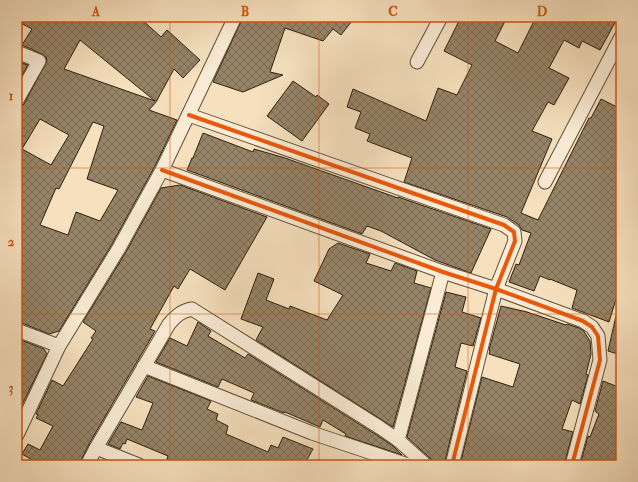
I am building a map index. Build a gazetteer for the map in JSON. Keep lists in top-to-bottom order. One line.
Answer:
{"grid":{"columns":["A","B","C","D"],"rows":["1","2","3"]}}
